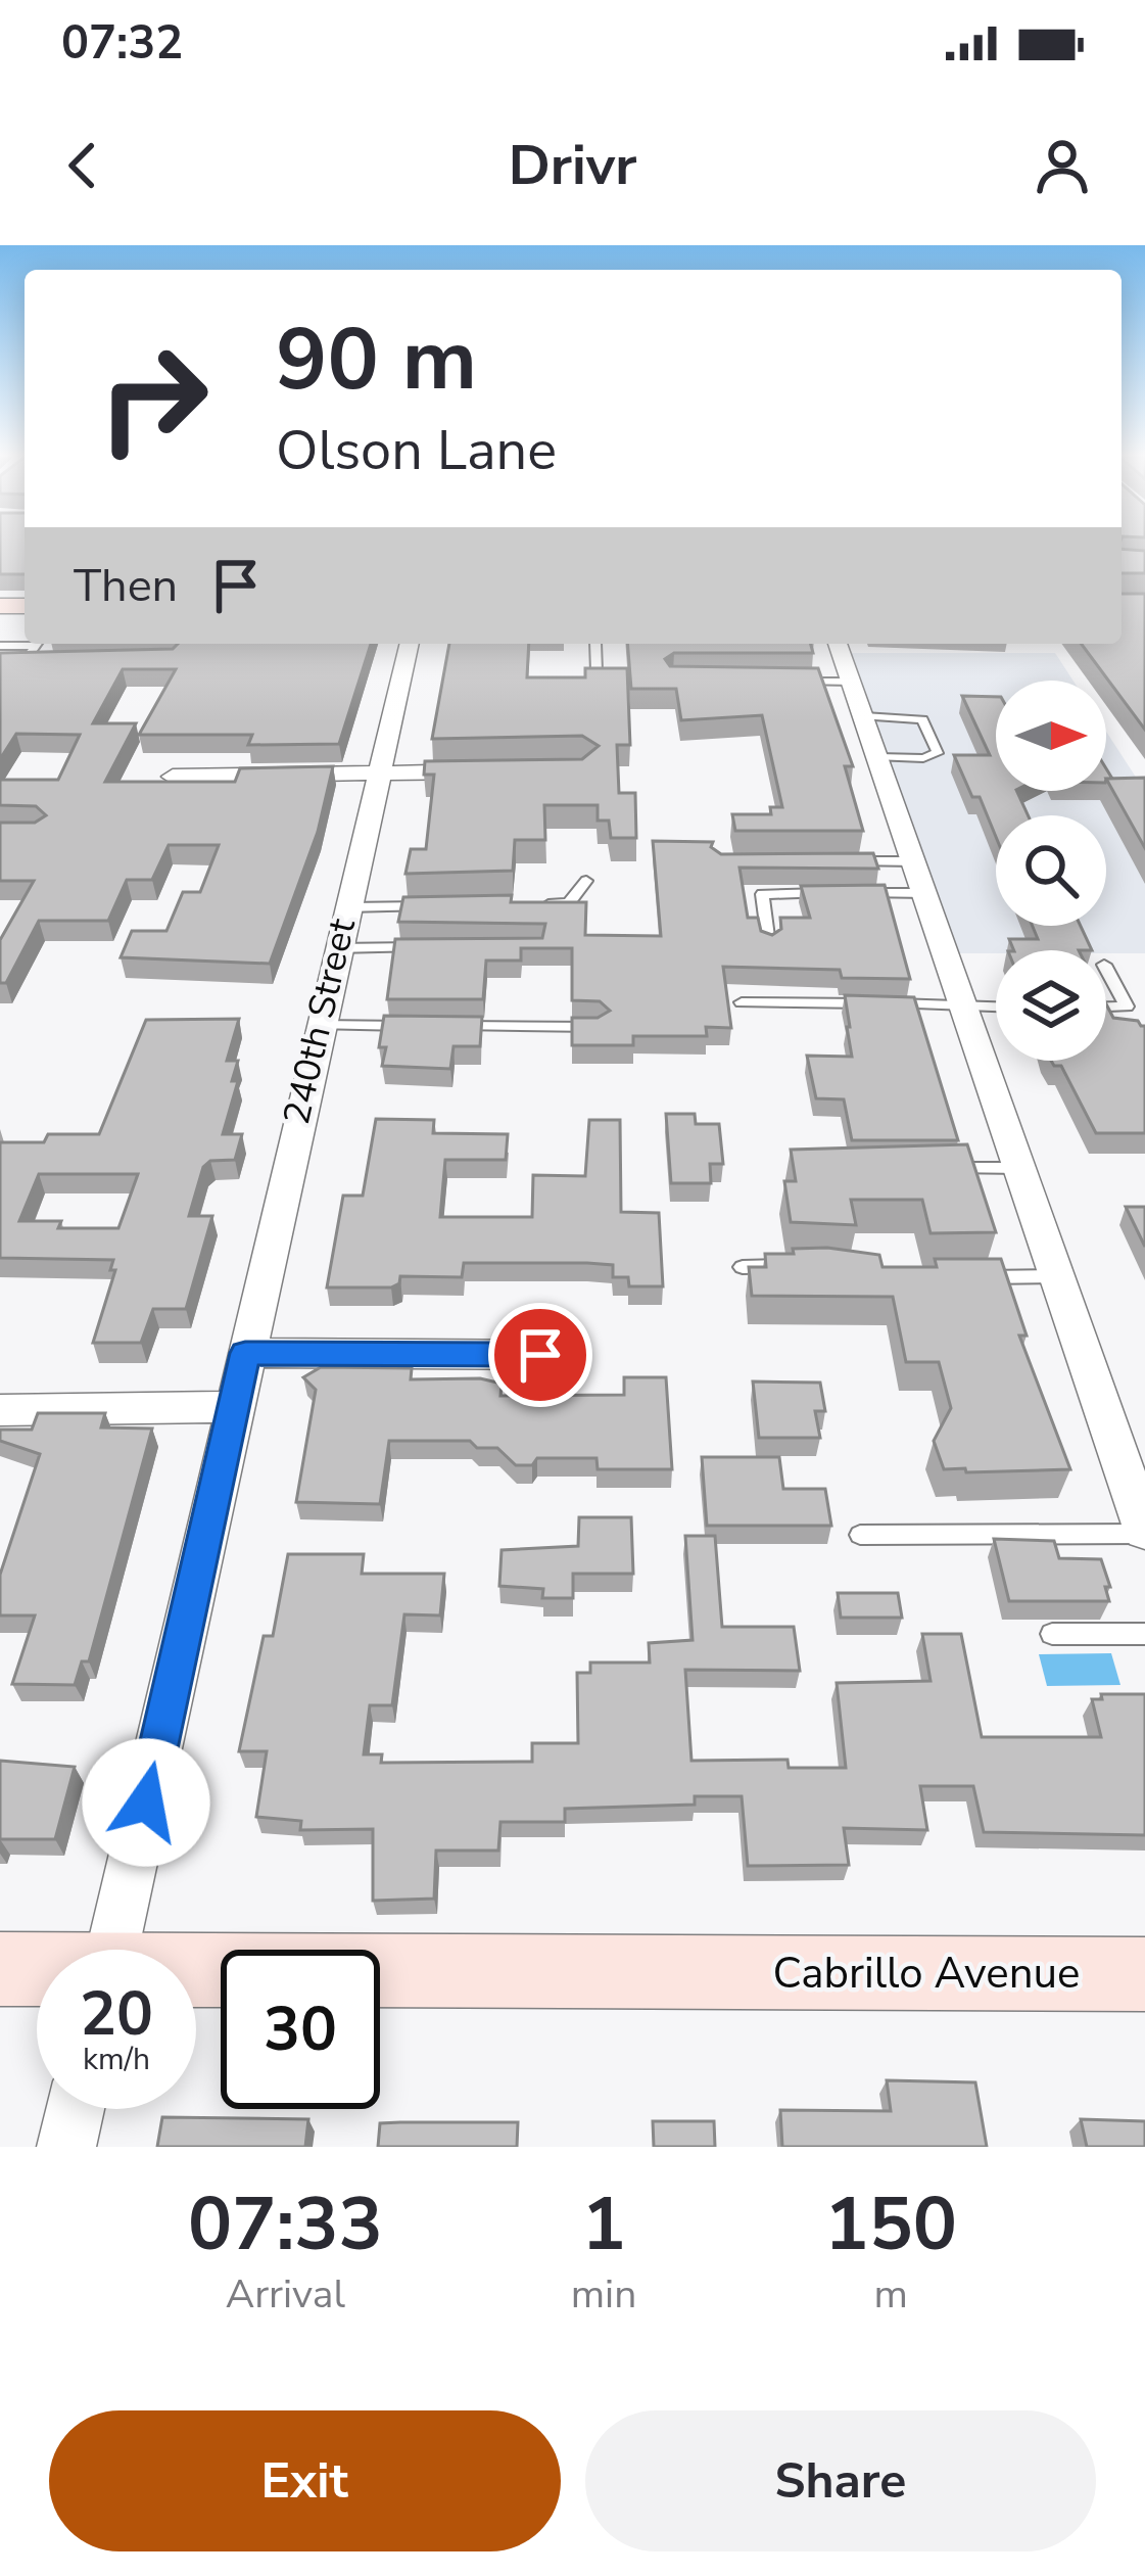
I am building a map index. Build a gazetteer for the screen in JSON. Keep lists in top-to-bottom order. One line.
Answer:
{"streets":{"street":["240th Street","Cabrillo Avenue"]},"north":"right","page":{"status":"07:32","header":"Drivr","turn":["90 m","Olson Lane"],"then":"Then","speed":"20 km/h","limit":"30","eta":["07:33","Arrival","1","min","150","m"],"buttons":["Exit","Share"]}}
